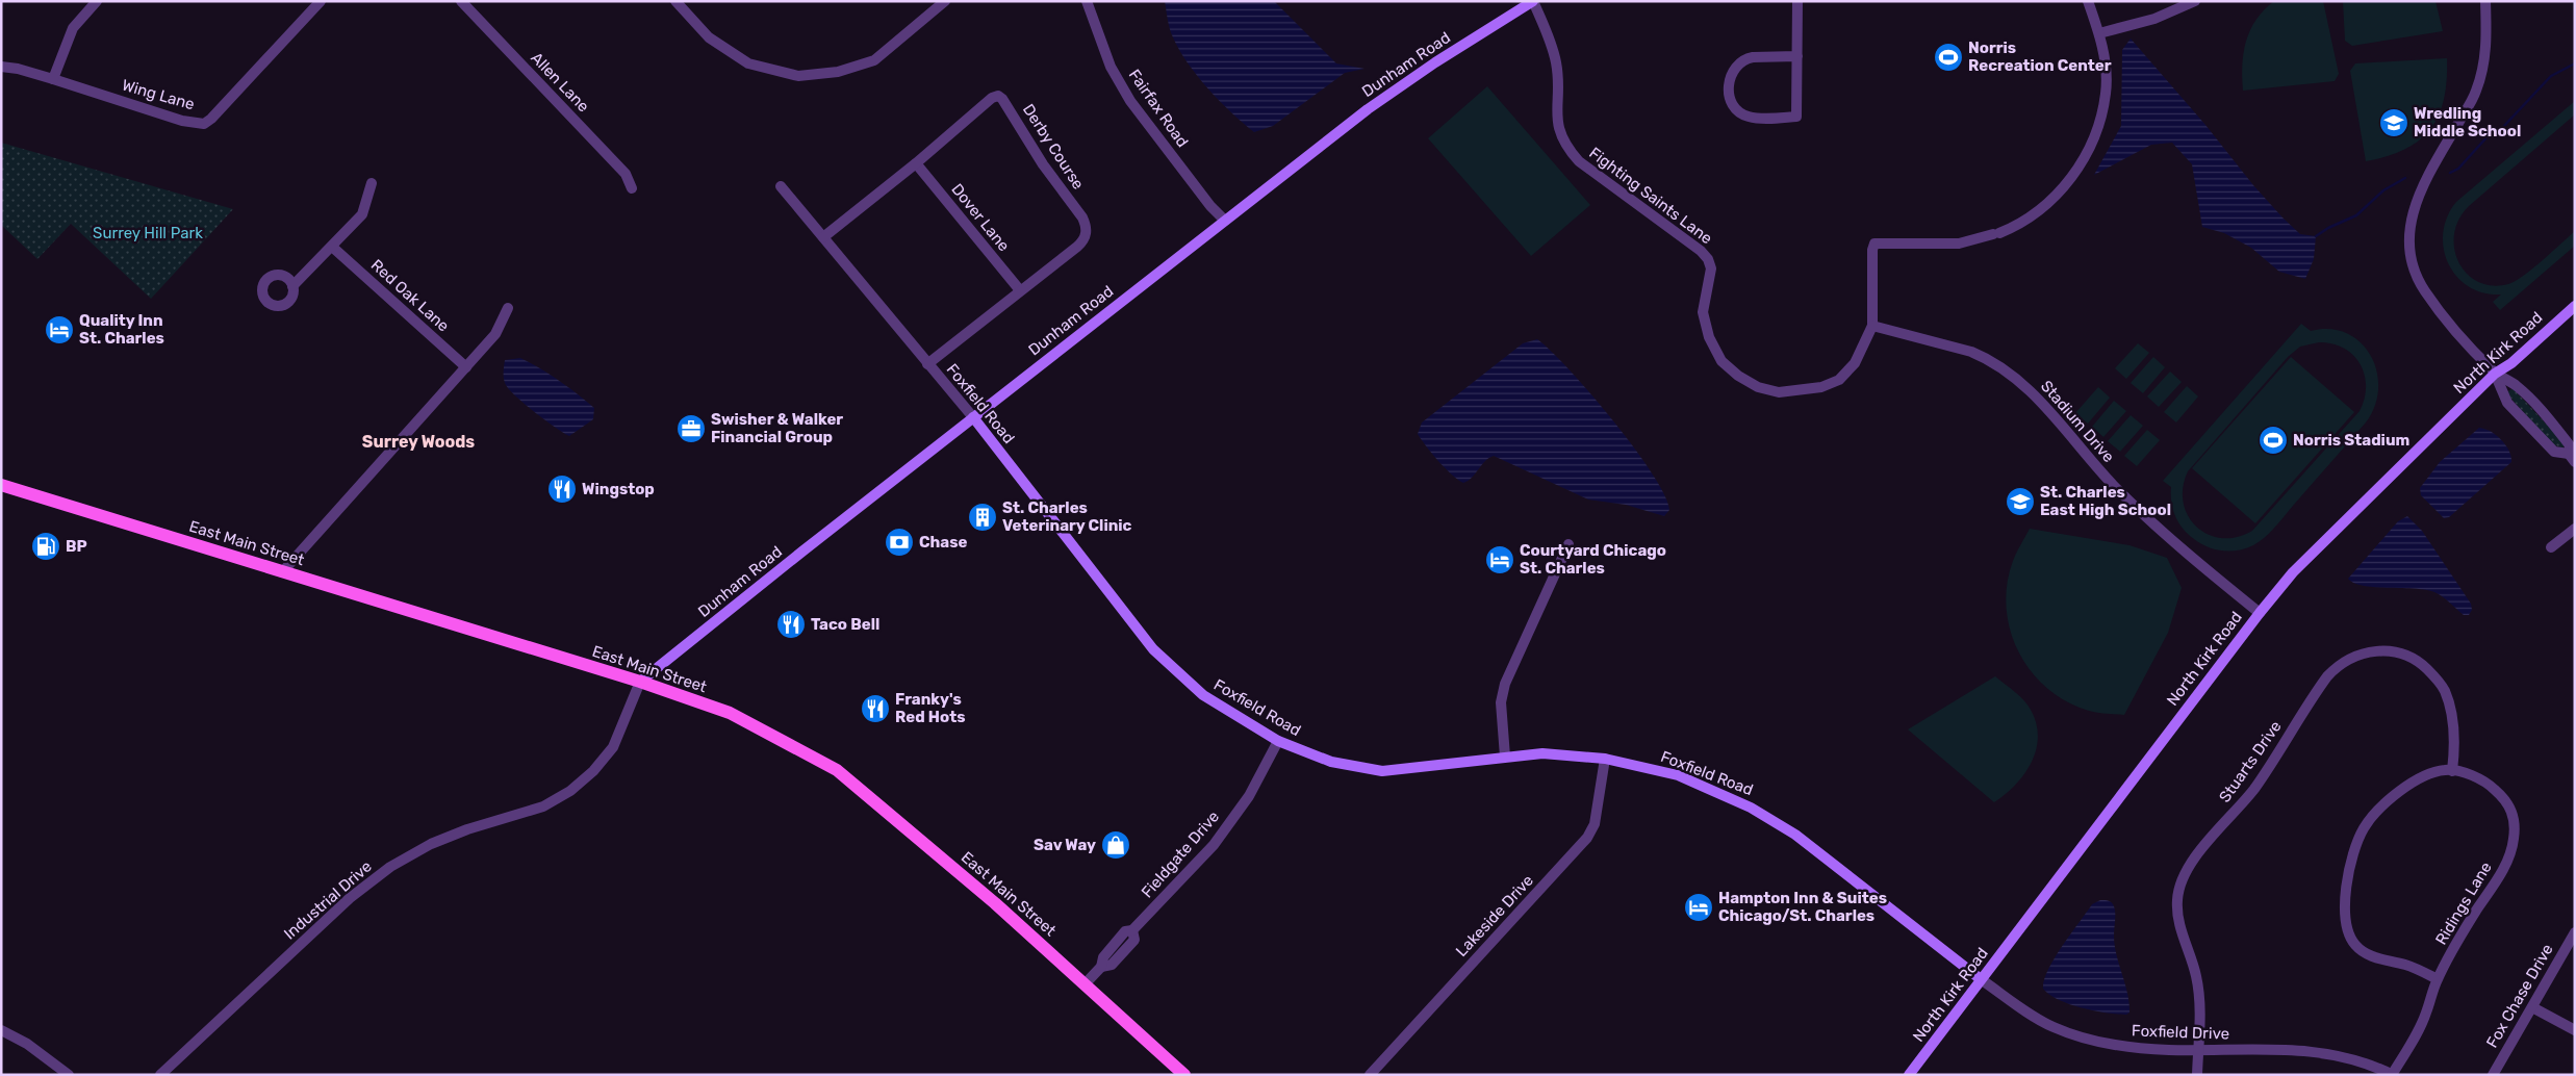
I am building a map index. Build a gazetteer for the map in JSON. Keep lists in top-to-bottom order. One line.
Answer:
{"streets":{"main road":["East Main Street"],"street":["Dunham Road","Allen Lane","Wing Lane","Fairfax Road","Derby Course","Fighting Saints Lane","Dover Lane","Red Oak Lane","North Kirk Road","Foxfield Road","Stadium Drive","Stuarts Drive","Fieldgate Drive","Industrial Drive","Ridings Lane","Lakeside Drive","Fox Chase Drive","Foxfield Drive"]},"crossings":[["Dunham Road","Fairfax Road"],["Dunham Road","Fighting Saints Lane"],["Dunham Road","Foxfield Road"],["Dunham Road","East Main Street"],["Dunham Road","Industrial Drive"],["Derby Course","Dover Lane"],["Derby Course","Foxfield Road"],["Fighting Saints Lane","Stadium Drive"],["North Kirk Road","Foxfield Road"],["North Kirk Road","Stadium Drive"],["North Kirk Road","Foxfield Drive"],["Foxfield Road","Fieldgate Drive"],["Foxfield Road","Lakeside Drive"],["Foxfield Road","Foxfield Drive"],["East Main Street","Fieldgate Drive"],["East Main Street","Industrial Drive"],["Stuarts Drive","Ridings Lane"],["Stuarts Drive","Foxfield Drive"],["Ridings Lane","Foxfield Drive"]],"districts":["Surrey Woods"],"parks":["Surrey Hill Park"],"places":{"sports":["Norris Recreation Center","Norris Stadium"],"school or university":["Wredling Middle School","St. Charles East High School"],"hotel":["Quality Inn St. Charles","Courtyard Chicago St. Charles","Hampton Inn & Suites Chicago/St. Charles"],"office":["Swisher & Walker Financial Group"],"restaurant":["Wingstop","Taco Bell","Franky's Red Hots"],"building":["St. Charles Veterinary Clinic"],"bank":["Chase"],"fuel station":["BP"],"shop":["Sav Way"]}}
